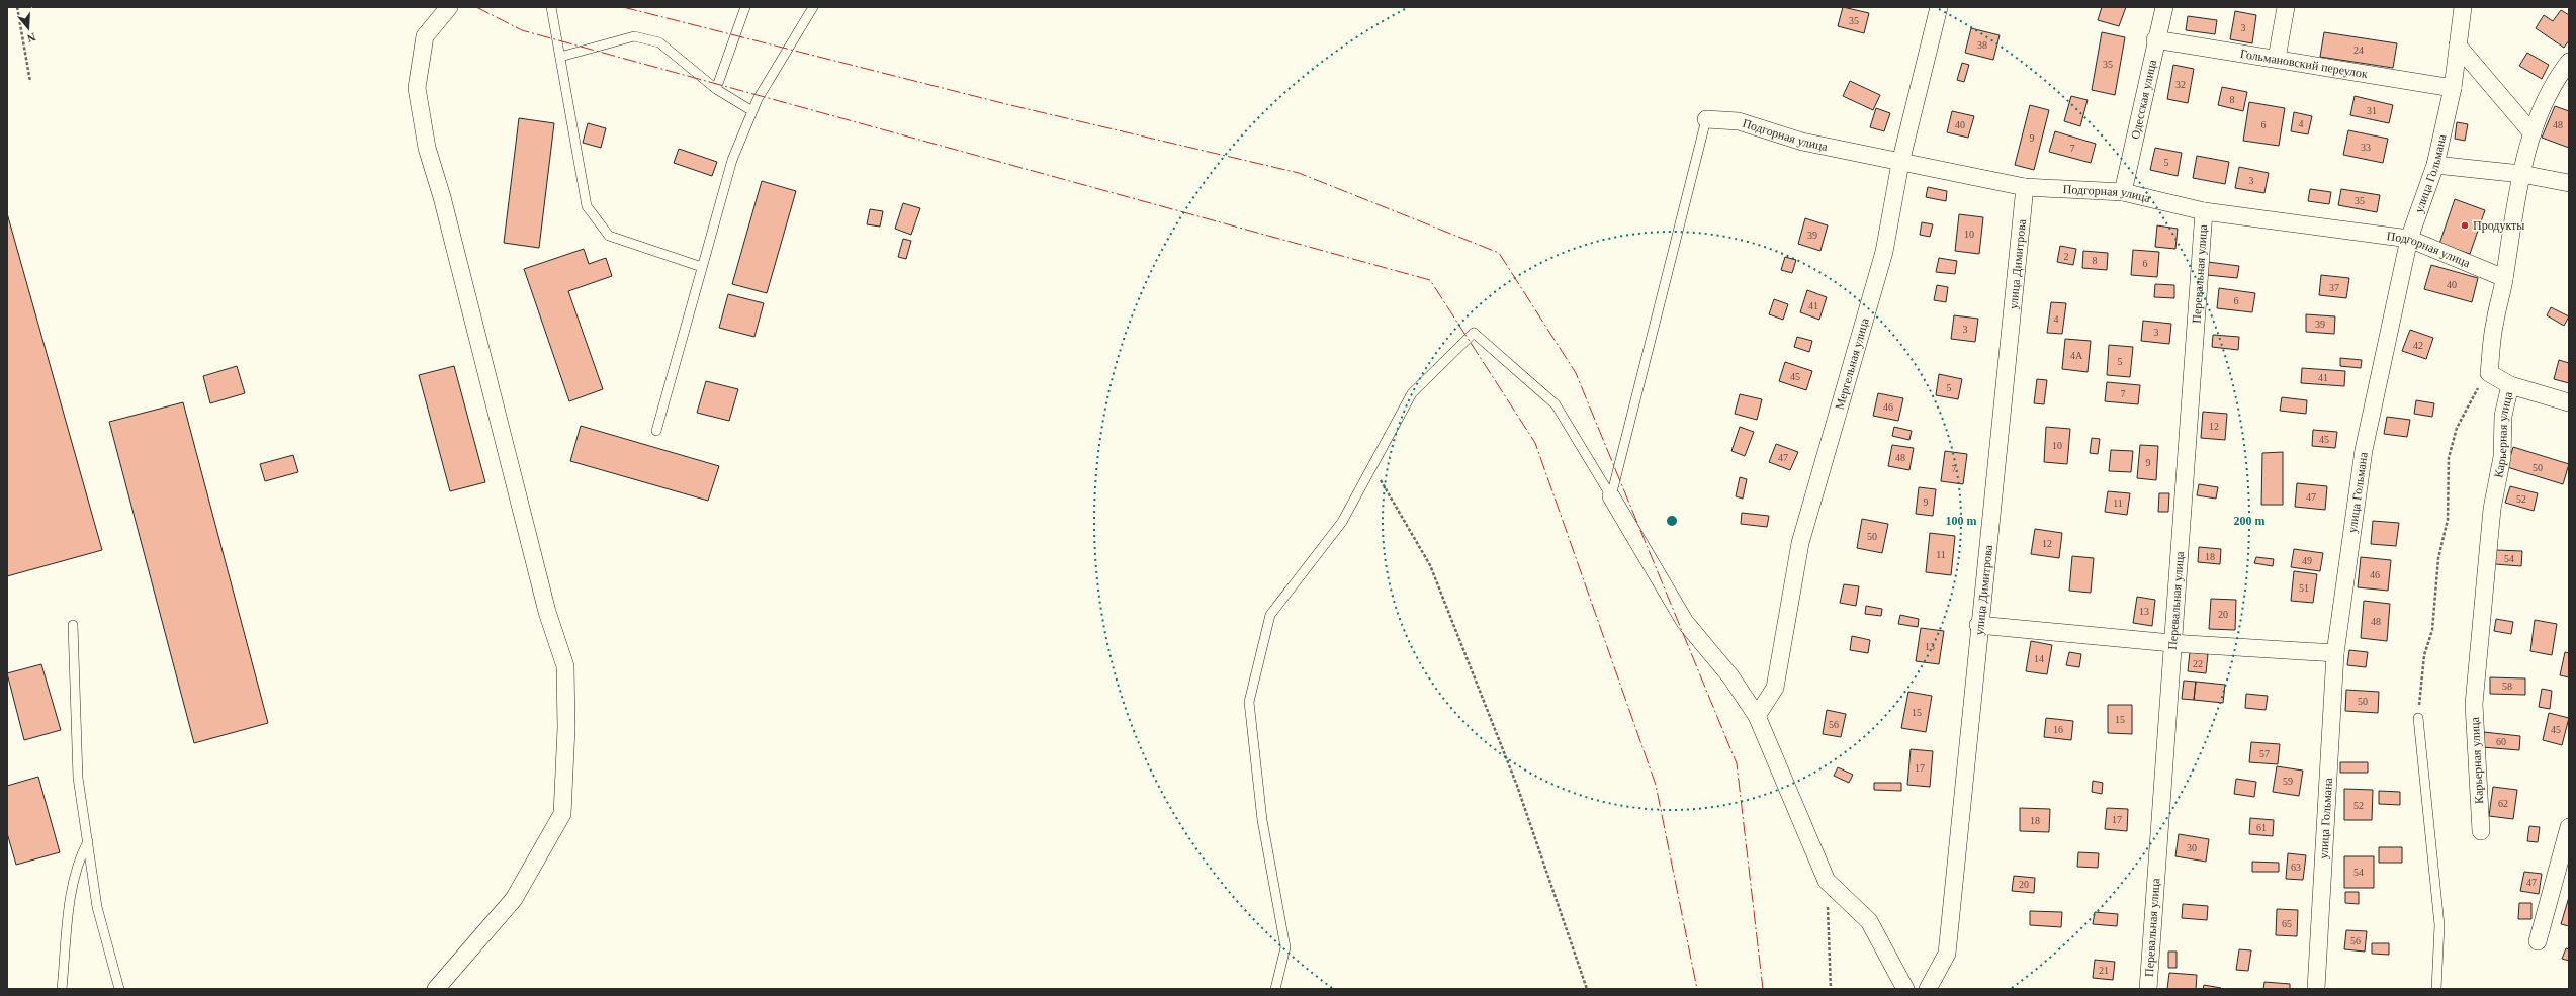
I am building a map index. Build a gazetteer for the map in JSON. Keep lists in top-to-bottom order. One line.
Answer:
{"streets":{"street":["Гольмановский переулок","Одесская улица","Подгорная улица","улица Гольмана","улица Димитрова","Перевальная улица","Мергельная улица","Карьерная улица"]},"crossings":[["Гольмановский переулок","Одесская улица"],["Гольмановский переулок","улица Гольмана"],["Одесская улица","Подгорная улица"],["Подгорная улица","улица Гольмана"],["Подгорная улица","улица Димитрова"],["Подгорная улица","Перевальная улица"],["Подгорная улица","Мергельная улица"]],"places":["Продукты"],"house_numbers":["35","3","38","24","35","32","8","31","4","40","6","48","9","33","7","5","3","35","10","39","2","8","6","40","37","6","41","4","39","3","3","42","4А","5","45","41","5","7","46","12","45","10","47","48","9","50","7","47","52","9","11","50","12","11","18","54","49","46","51","13","20","48","13","14","22","58","50","15","15","56","16","45","60","57","17","59","62","52","17","18","61","30","63","54","47","20","65","56","21"],"north":"bottom","rings":["100 m","200 m"]}
